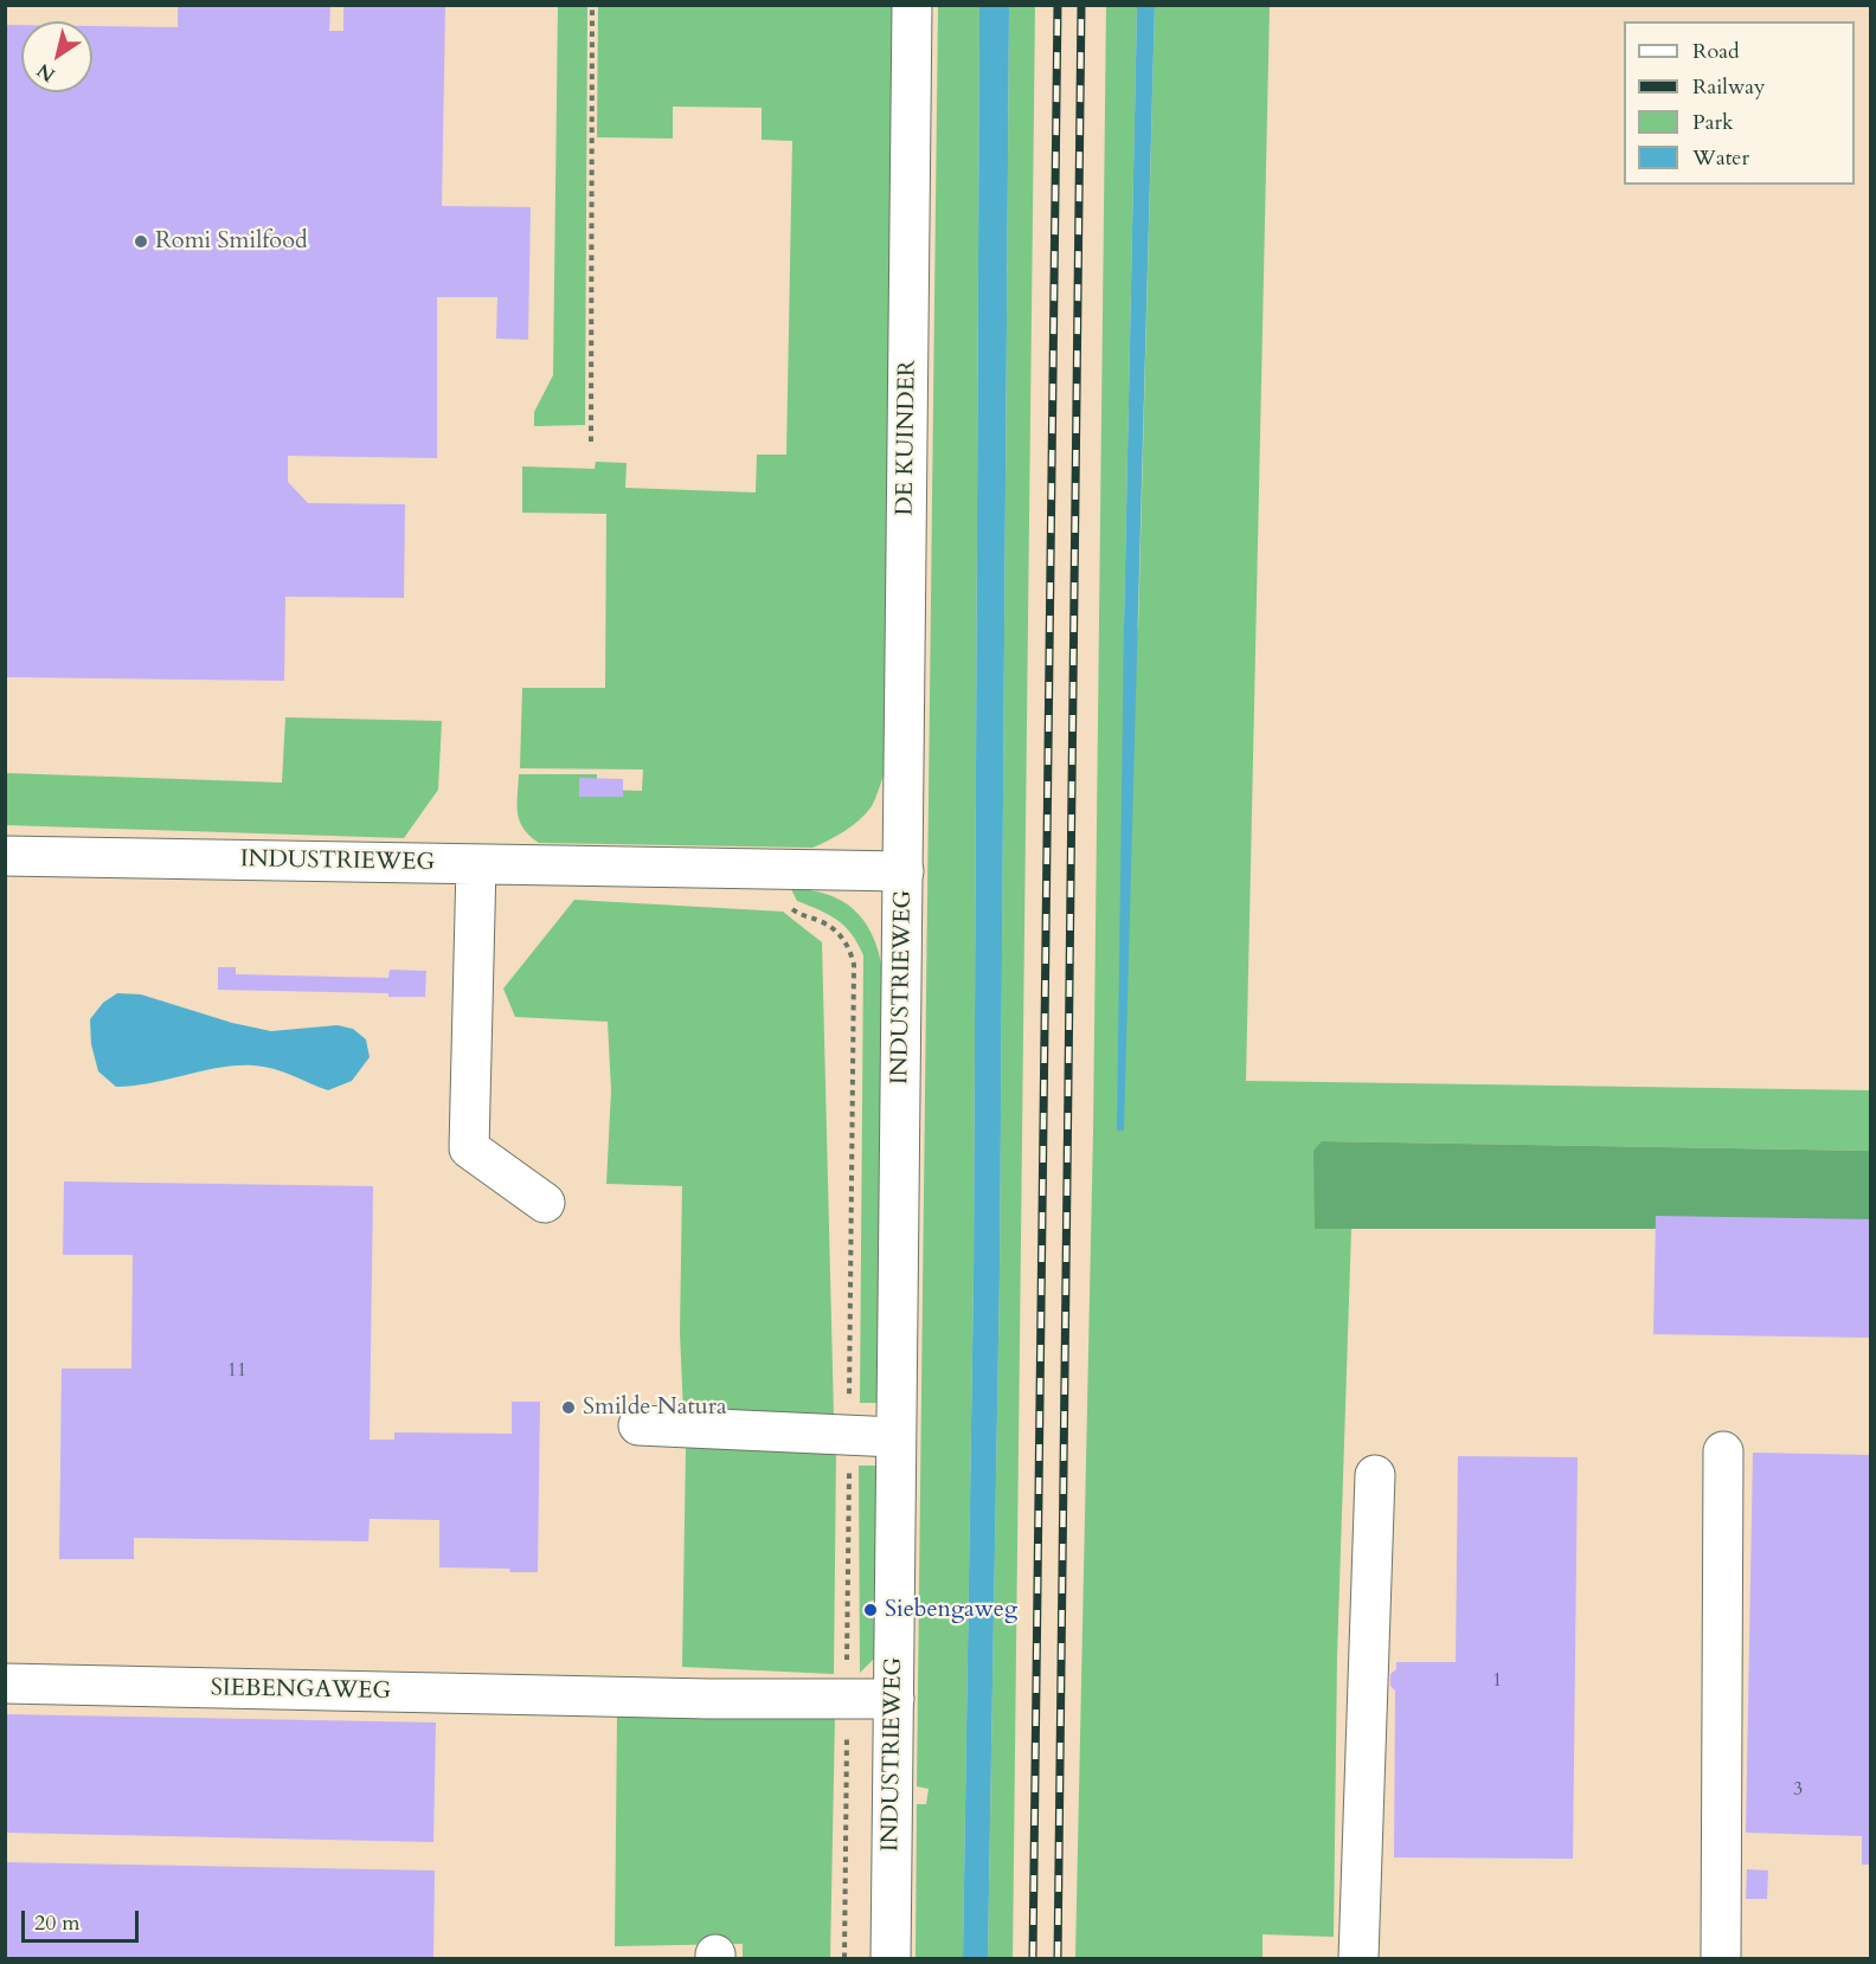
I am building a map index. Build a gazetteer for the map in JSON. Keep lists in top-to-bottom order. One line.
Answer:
{"streets":{"main road":["DE KUINDER","INDUSTRIEWEG","SIEBENGAWEG"]},"crossings":[["DE KUINDER","INDUSTRIEWEG"],["INDUSTRIEWEG","SIEBENGAWEG"]],"places":["Romi Smilfood","Smilde Natura","Siebengaweg"],"house_numbers":["11","1","3"],"legend":["Road","Railway","Park","Water"],"scale_bar":"20 m","north":"bottom left"}
